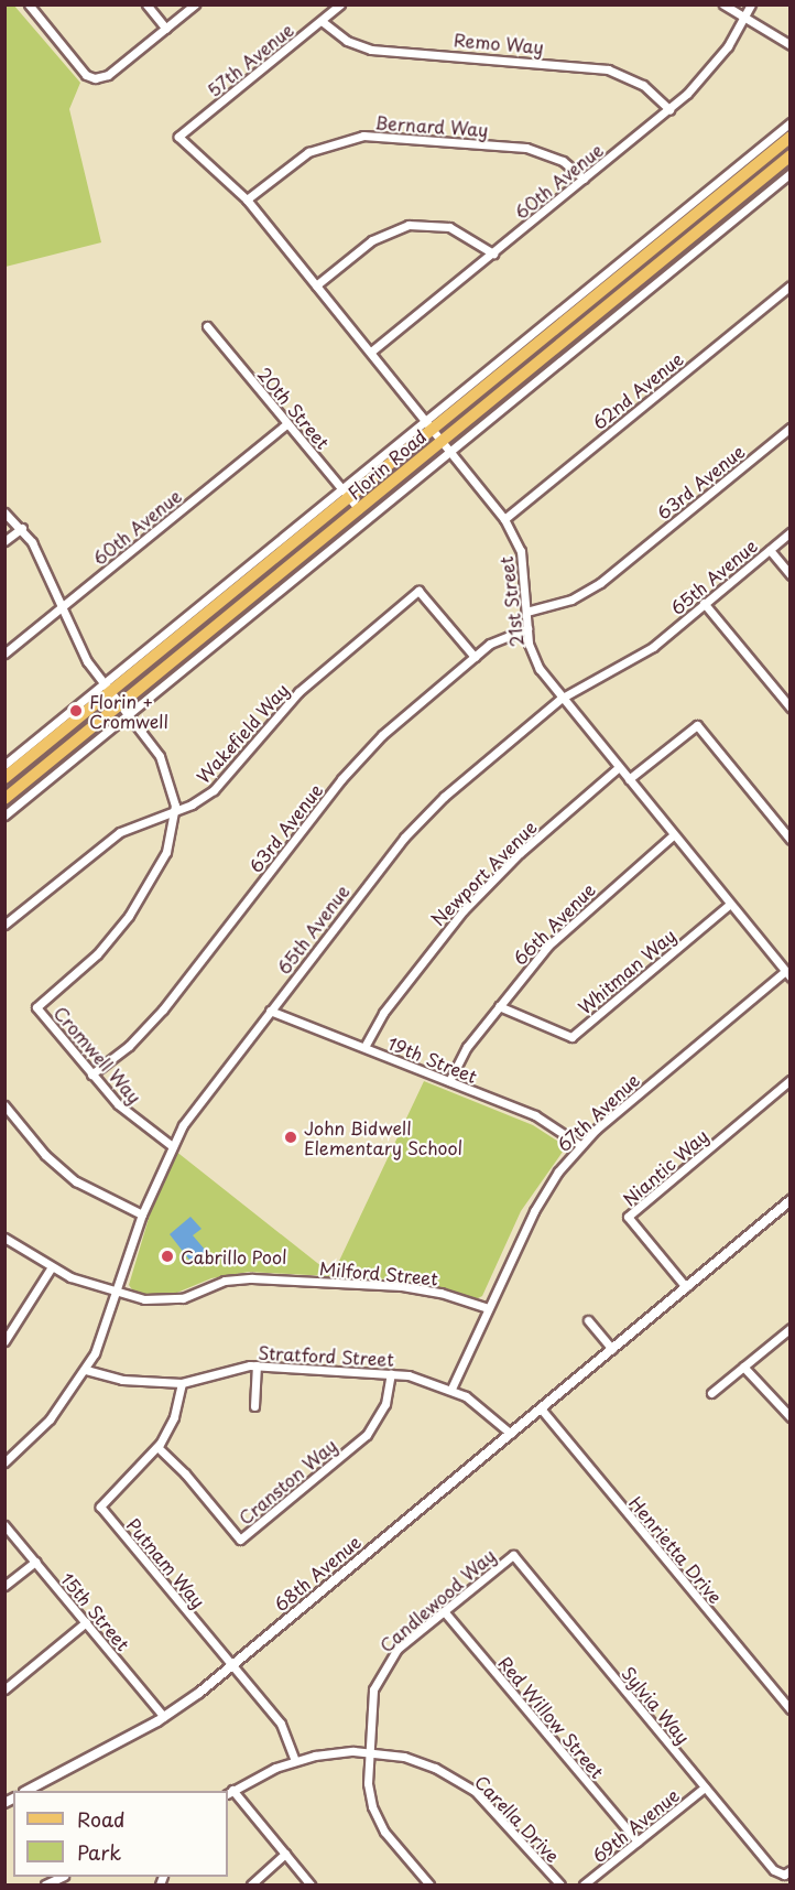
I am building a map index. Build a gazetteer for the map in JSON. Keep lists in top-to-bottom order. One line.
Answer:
{"streets":{"main road":["Florin Road"],"street":["Remo Way","57th Avenue","Bernard Way","60th Avenue","62nd Avenue","20th Street","63rd Avenue","65th Avenue","21st Street","Wakefield Way","Newport Avenue","66th Avenue","Whitman Way","Cromwell Way","19th Street","67th Avenue","Niantic Way","Milford Street","Stratford Street","Cranston Way","Henrietta Drive","Putnam Way","68th Avenue","Candlewood Way","15th Street","Sylvia Way","Red Willow Street","Carella Drive","69th Avenue"]},"crossings":[["Remo Way","57th Avenue"],["Remo Way","60th Avenue"],["57th Avenue","21st Street"],["Bernard Way","60th Avenue"],["Bernard Way","21st Street"],["60th Avenue","20th Street"],["60th Avenue","21st Street"],["60th Avenue","Cromwell Way"],["62nd Avenue","21st Street"],["20th Street","Florin Road"],["Florin Road","21st Street"],["Florin Road","Cromwell Way"],["63rd Avenue","21st Street"],["63rd Avenue","Wakefield Way"],["63rd Avenue","Cromwell Way"],["65th Avenue","21st Street"],["65th Avenue","Cromwell Way"],["65th Avenue","19th Street"],["65th Avenue","Milford Street"],["65th Avenue","Stratford Street"],["21st Street","Newport Avenue"],["21st Street","66th Avenue"],["21st Street","Whitman Way"],["21st Street","67th Avenue"],["Wakefield Way","Cromwell Way"],["Newport Avenue","19th Street"],["66th Avenue","Whitman Way"],["66th Avenue","19th Street"],["19th Street","67th Avenue"],["67th Avenue","Milford Street"],["67th Avenue","Stratford Street"],["Niantic Way","68th Avenue"],["Stratford Street","Cranston Way"],["Stratford Street","Putnam Way"],["Stratford Street","68th Avenue"],["Cranston Way","Putnam Way"],["Henrietta Drive","68th Avenue"],["Putnam Way","68th Avenue"],["Putnam Way","Carella Drive"],["68th Avenue","15th Street"],["Candlewood Way","Sylvia Way"],["Candlewood Way","Red Willow Street"],["Candlewood Way","Carella Drive"],["Sylvia Way","69th Avenue"],["Red Willow Street","69th Avenue"]],"places":["Florin + Cromwell","John Bidwell Elementary School","Cabrillo Pool"],"legend":["Road","Park"]}
